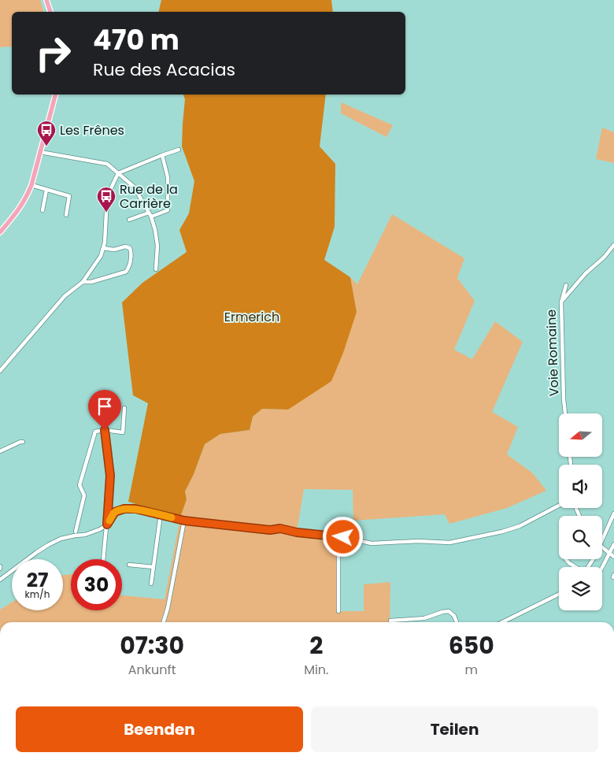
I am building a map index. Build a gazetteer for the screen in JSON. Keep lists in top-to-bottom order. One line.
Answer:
{"streets":{"street":["Voie Romaine"]},"parks":["Ermerich"],"places":{"bus stop":["Les Frênes","Rue de la Carrière"]},"north":"left","page":{"turn":["470 m","Rue des Acacias"],"speed":"27 km/h","limit":"30","eta":["07:30","Ankunft","2","Min.","650","m"],"buttons":["Beenden","Teilen"]}}
